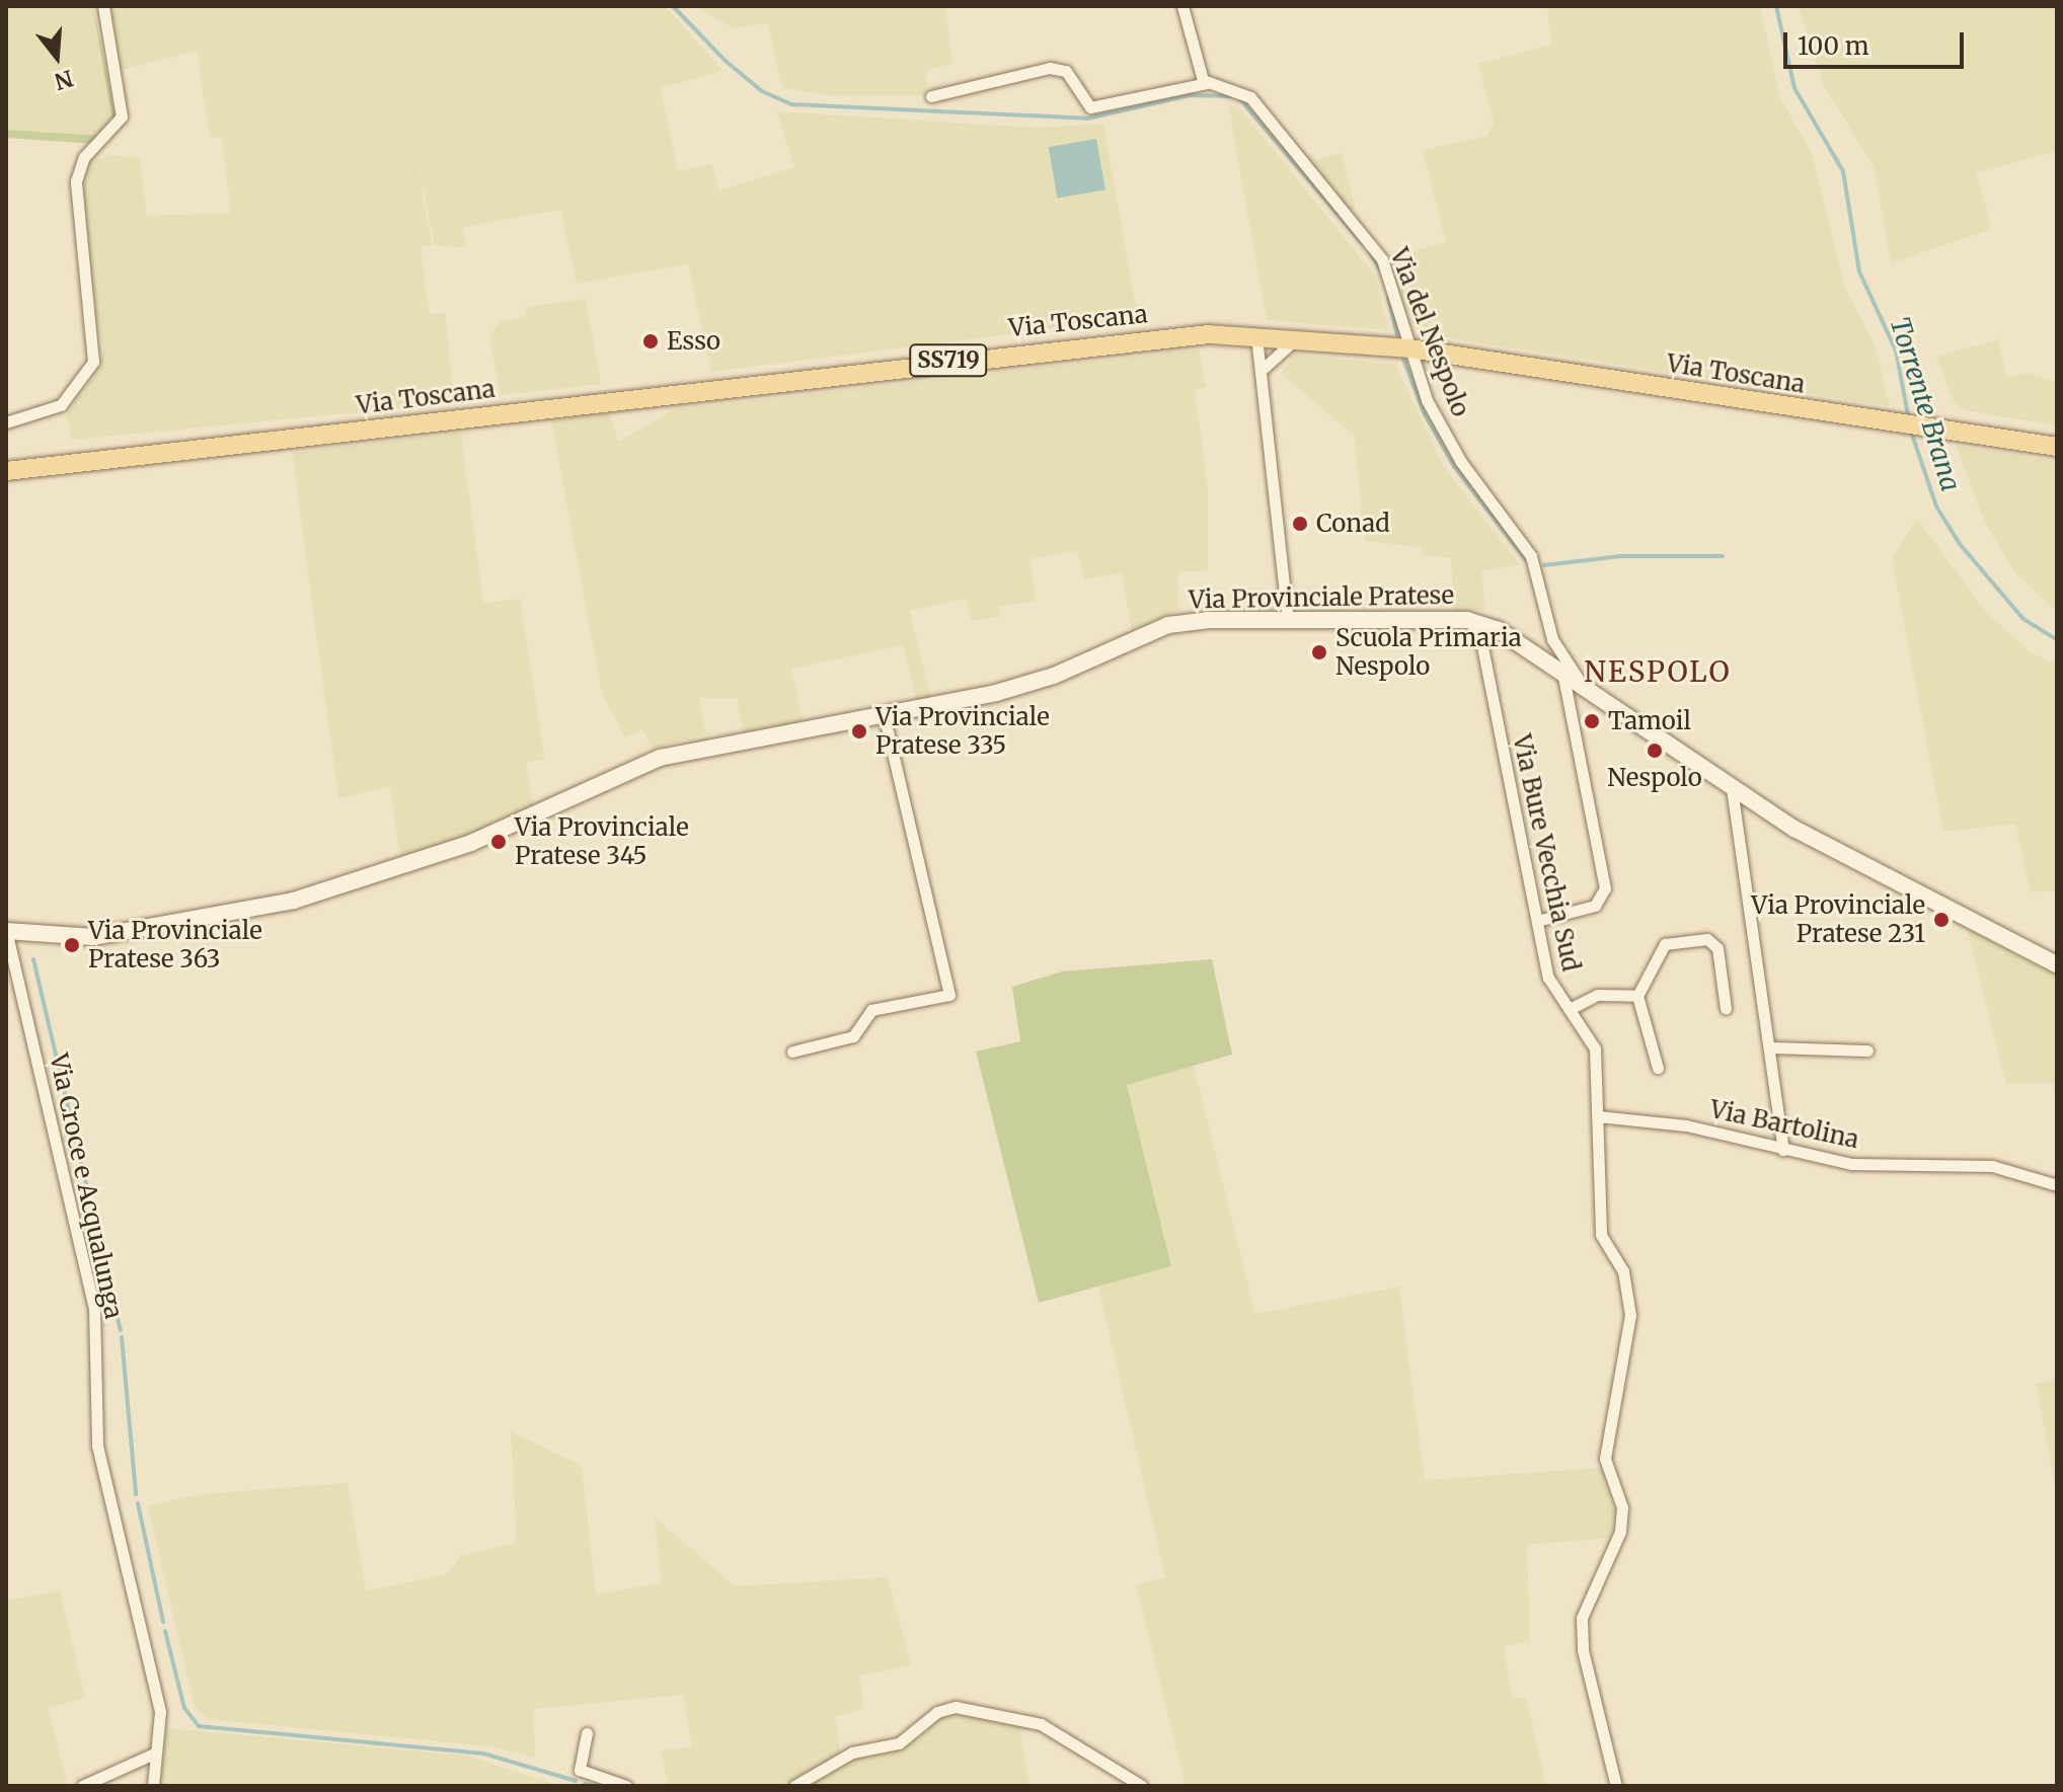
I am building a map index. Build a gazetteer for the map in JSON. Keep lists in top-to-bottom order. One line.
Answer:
{"streets":{"main road":["Via Toscana","SS719"],"street":["Via del Nespolo","Via Provinciale Pratese","Via Bure Vecchia Sud","Via Bartolina","Via Croce e Acqualunga"]},"crossings":[["Via Toscana","Via del Nespolo"],["Via del Nespolo","Via Provinciale Pratese"],["Via Provinciale Pratese","Via Bure Vecchia Sud"],["Via Provinciale Pratese","Via Croce e Acqualunga"],["Via Bure Vecchia Sud","Via Bartolina"]],"districts":["NESPOLO"],"water":["Torrente Brana"],"places":["Esso","Conad","Scuola Primaria Nespolo","Tamoil","Via Provinciale Pratese 335","Nespolo","Via Provinciale Pratese 345","Via Provinciale Pratese 231","Via Provinciale Pratese 363"],"scale_bar":"100 m","north":"bottom"}
